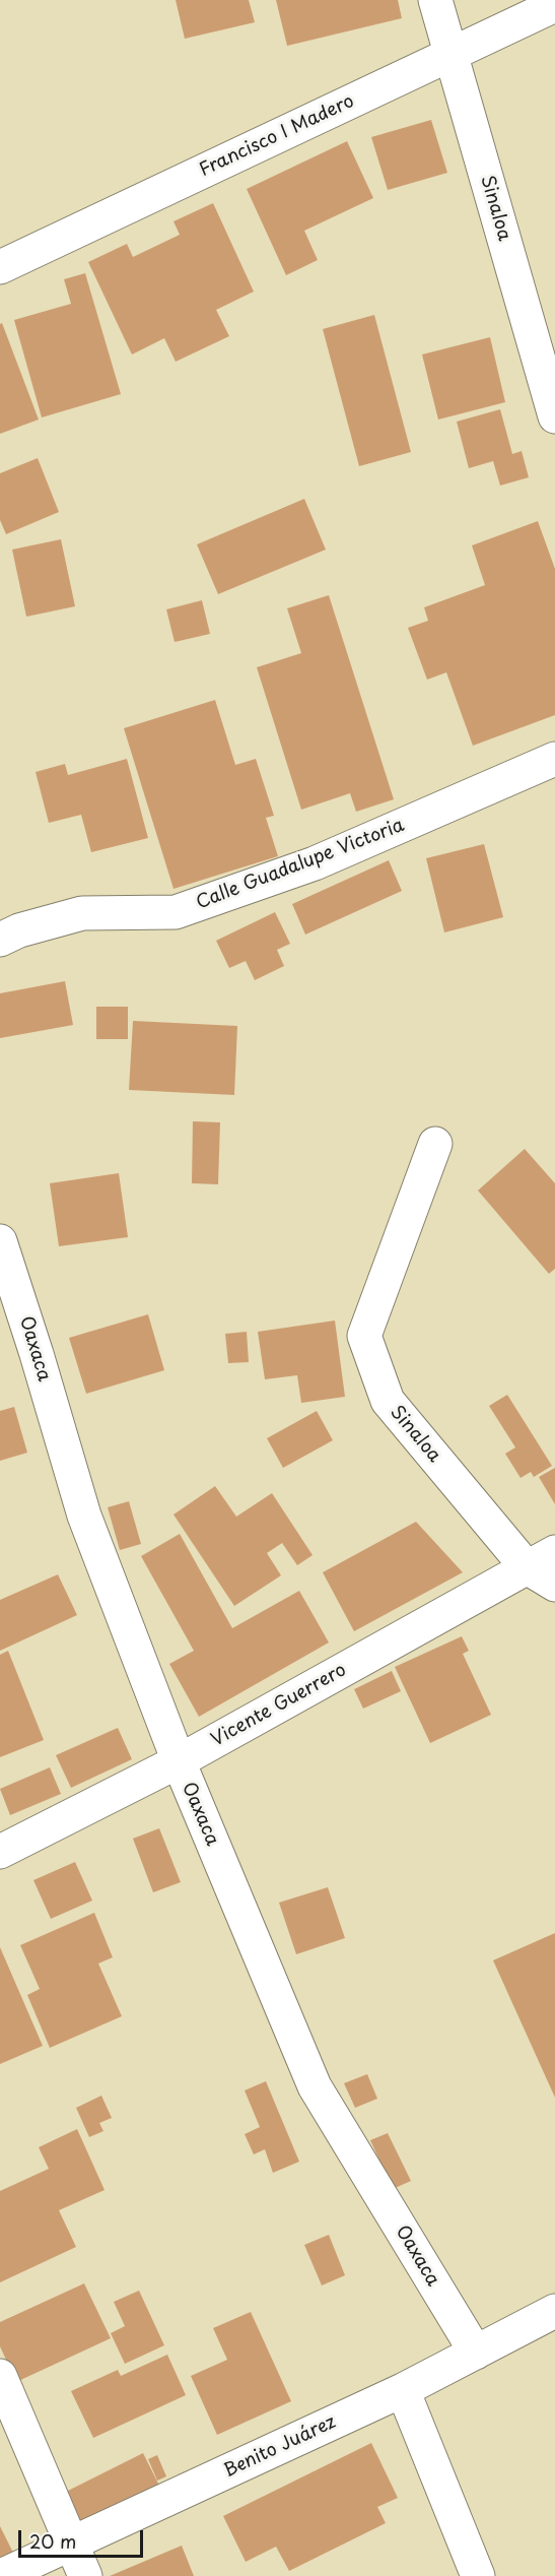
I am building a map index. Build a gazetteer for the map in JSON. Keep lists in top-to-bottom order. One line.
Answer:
{"streets":{"street":["Francisco I Madero","Sinaloa","Calle Guadalupe Victoria","Oaxaca","Vicente Guerrero","Benito Juárez"]},"crossings":[["Francisco I Madero","Sinaloa"],["Sinaloa","Vicente Guerrero"],["Oaxaca","Vicente Guerrero"],["Oaxaca","Benito Juárez"]],"scale_bar":"20 m"}
